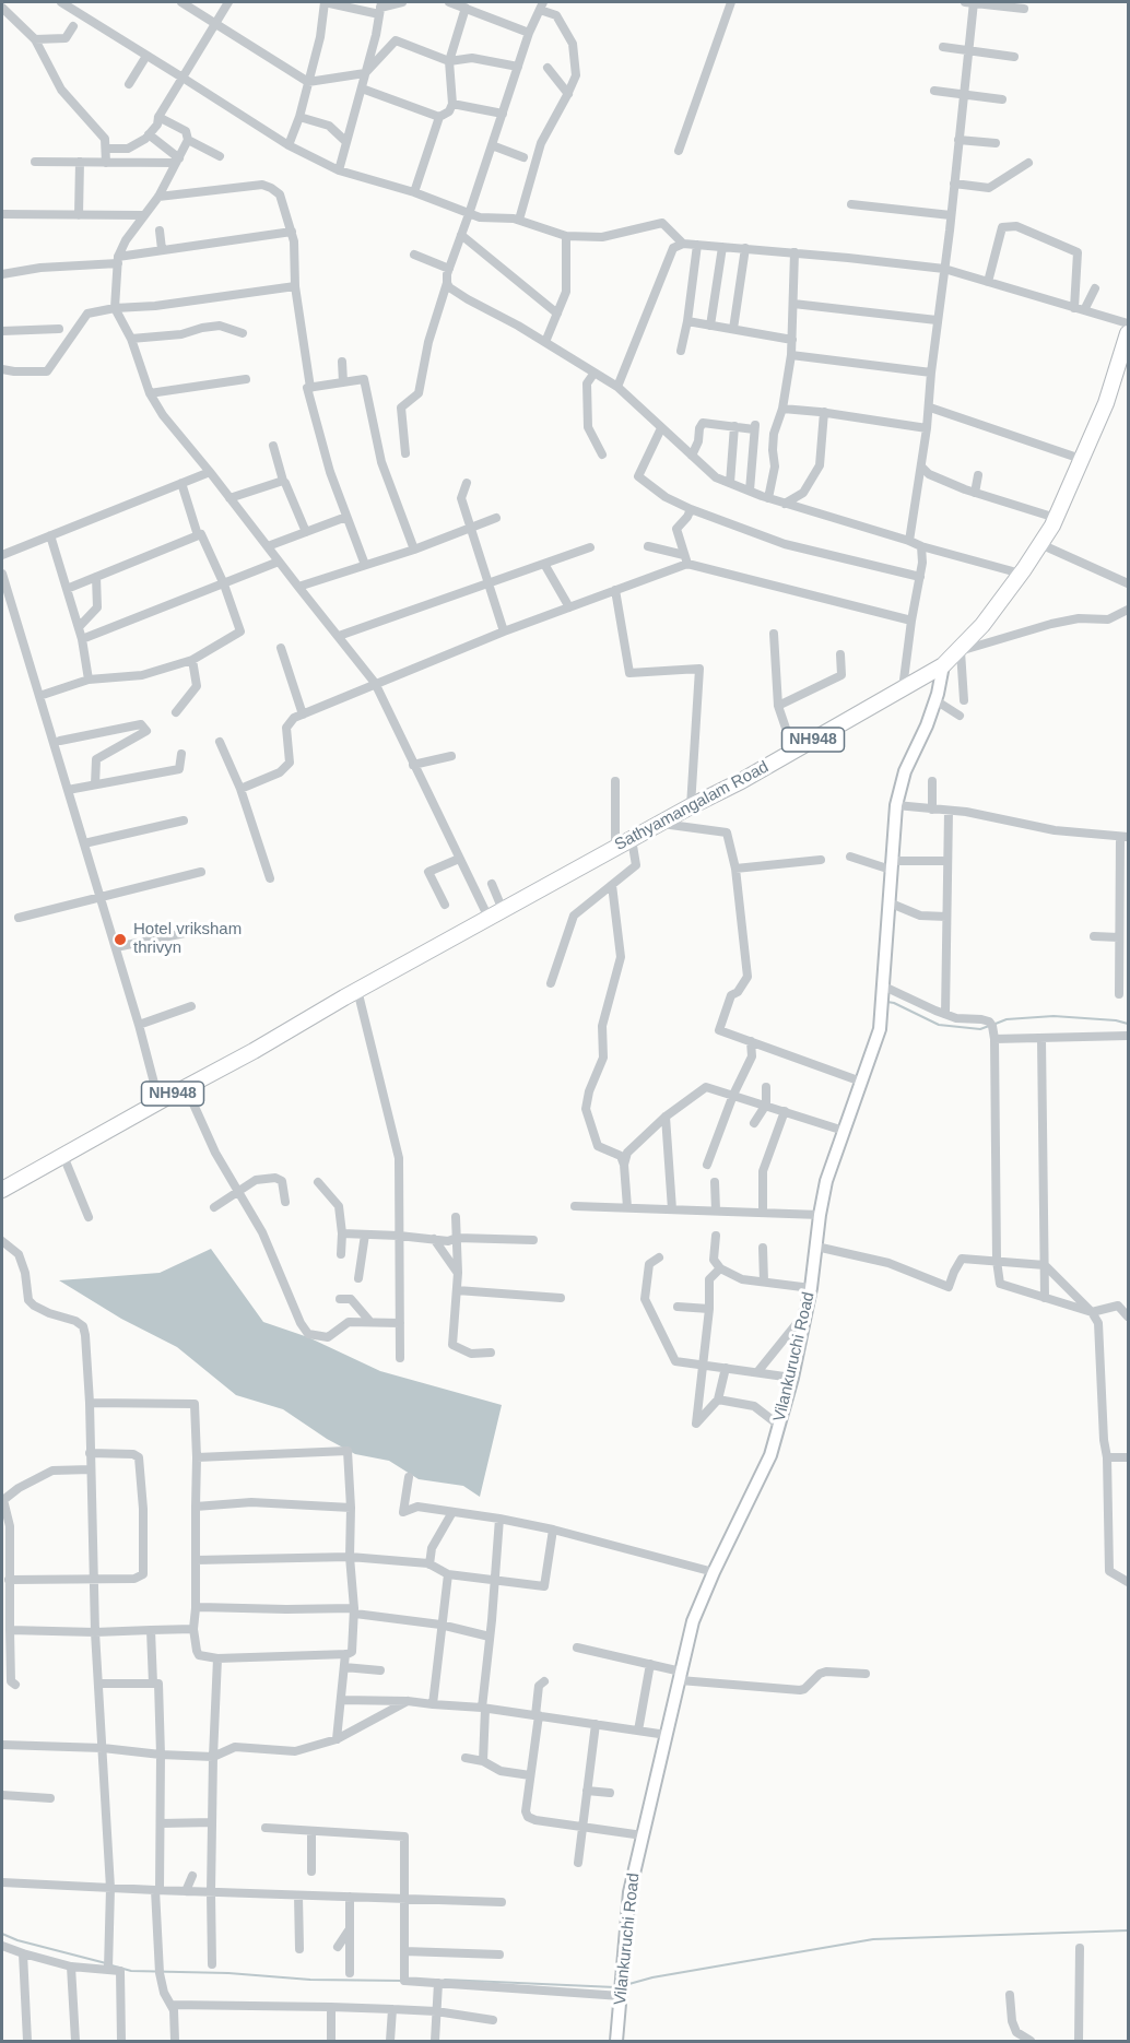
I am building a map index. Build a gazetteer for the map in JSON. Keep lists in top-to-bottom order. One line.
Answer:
{"streets":{"highway":["NH948","Sathyamangalam Road"],"street":["Vilankuruchi Road"]},"crossings":[["Sathyamangalam Road","Vilankuruchi Road"]],"places":["Hotel vriksham thrivyn"]}
